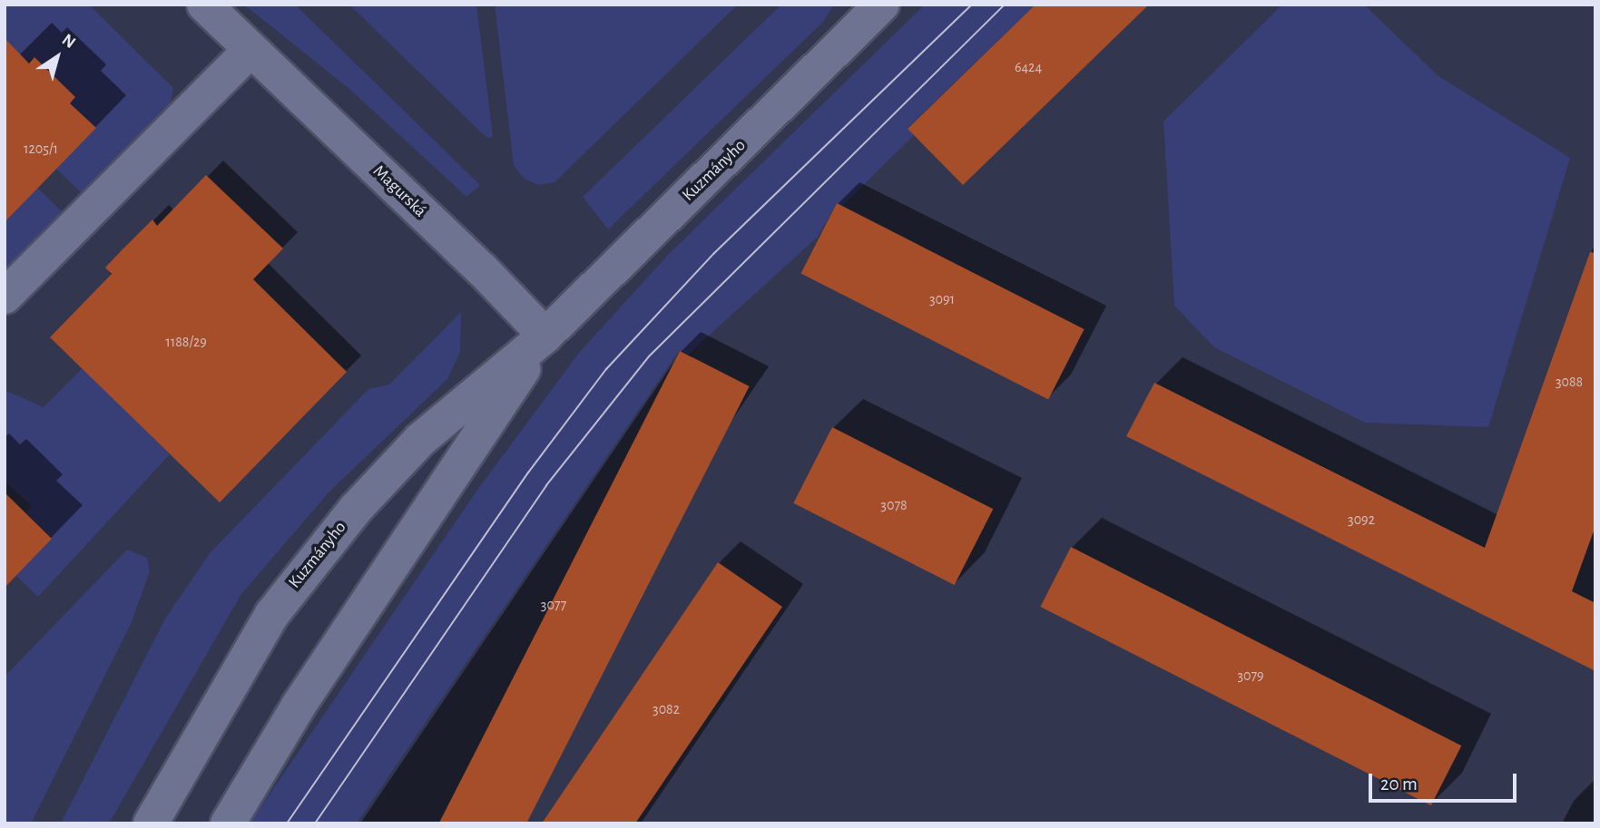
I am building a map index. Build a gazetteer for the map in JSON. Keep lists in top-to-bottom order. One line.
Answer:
{"streets":{"street":["Kuzmányho","Magurská"]},"crossings":[["Kuzmányho","Magurská"]],"house_numbers":["6424","1205/1","3091","1188/29","3088","3078","3092","3077","3079","3082"],"scale_bar":"20 m","north":"top right"}
